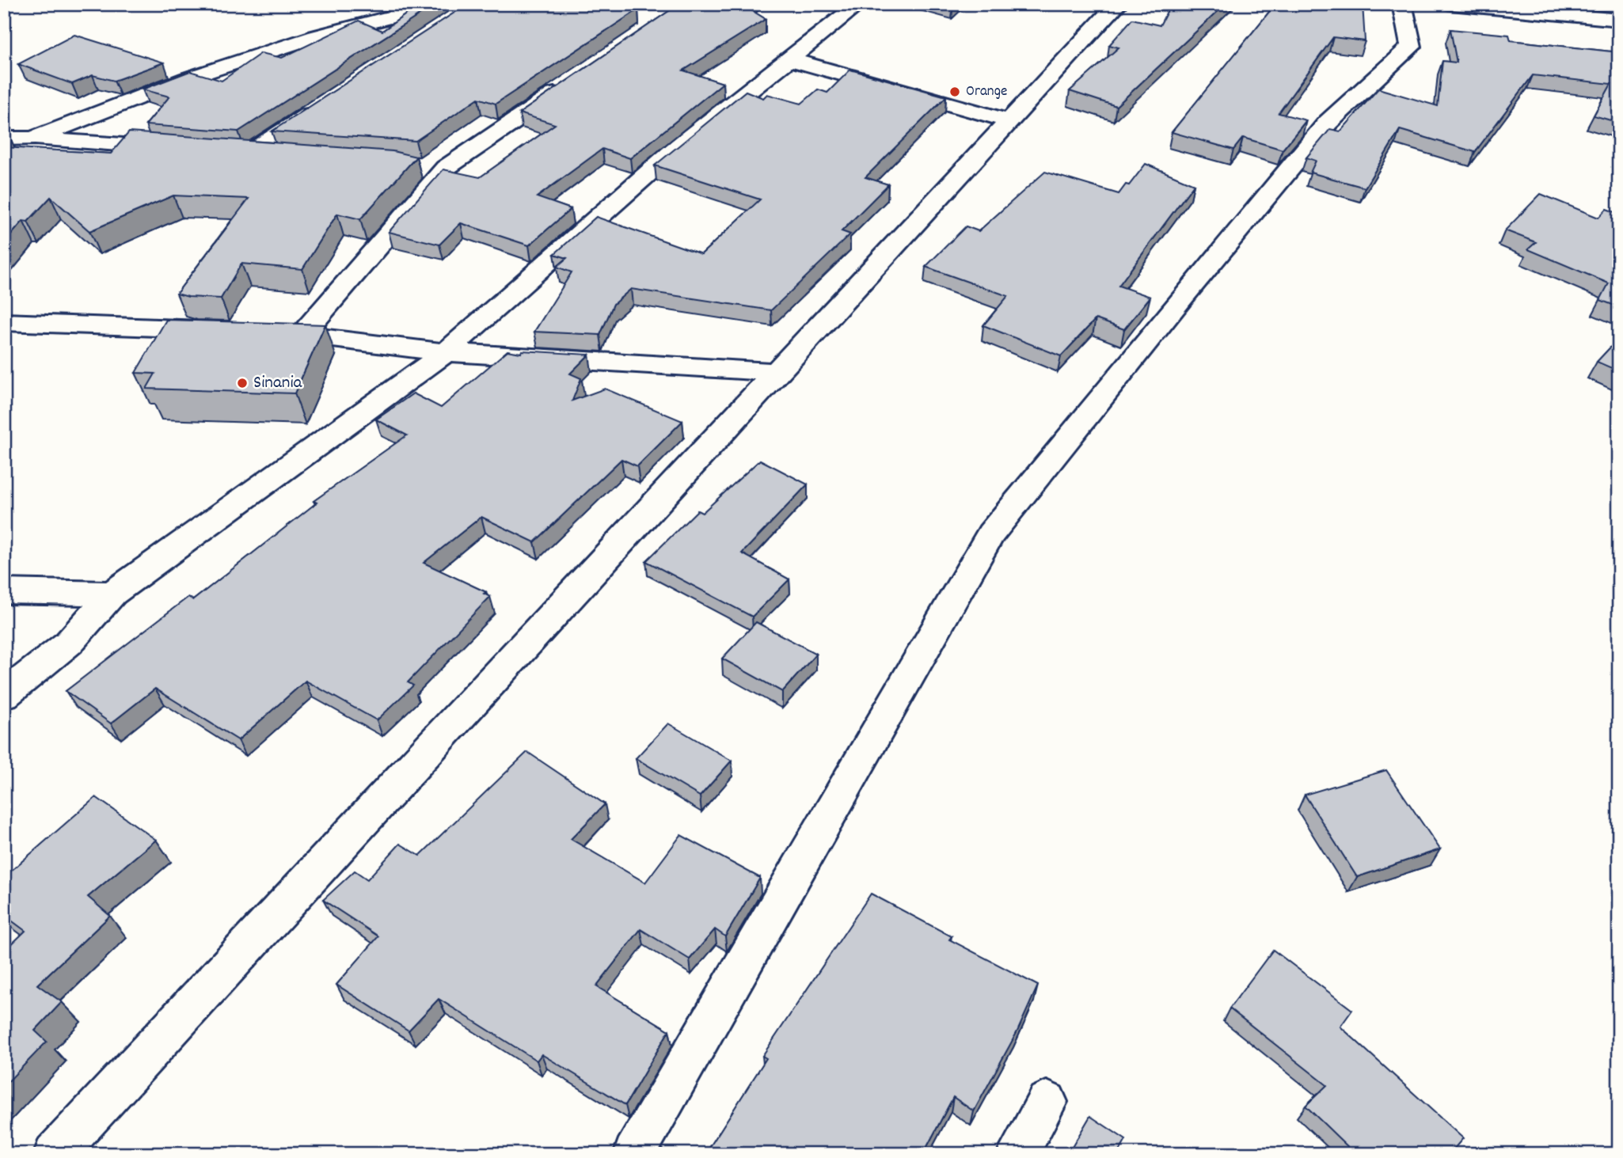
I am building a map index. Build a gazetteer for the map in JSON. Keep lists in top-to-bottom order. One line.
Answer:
{"places":["Orange","Sinania"]}
